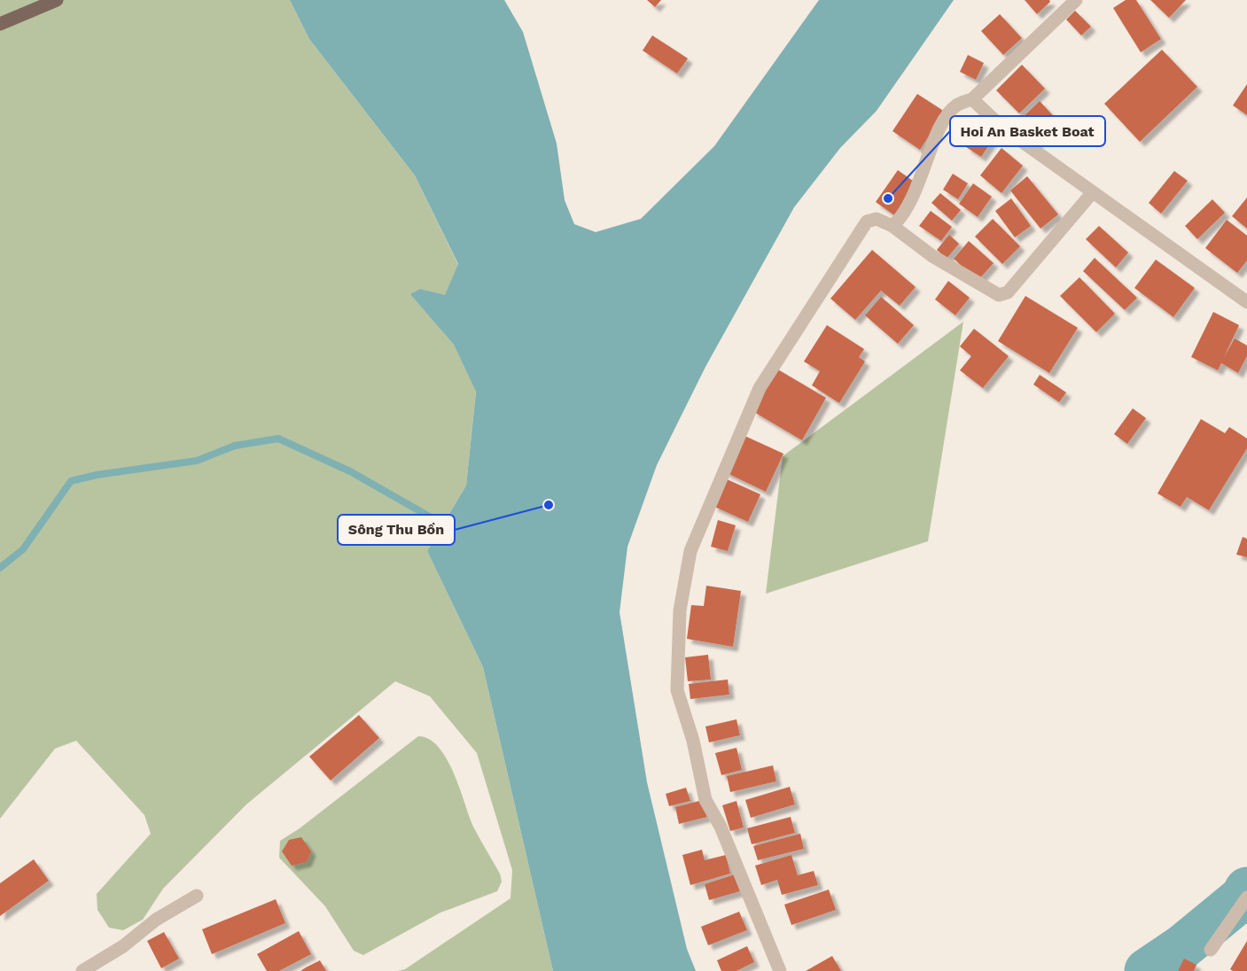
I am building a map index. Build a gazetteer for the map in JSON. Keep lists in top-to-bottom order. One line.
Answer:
{"places":["Hoi An Basket Boat","Sông Thu Bồn"]}
